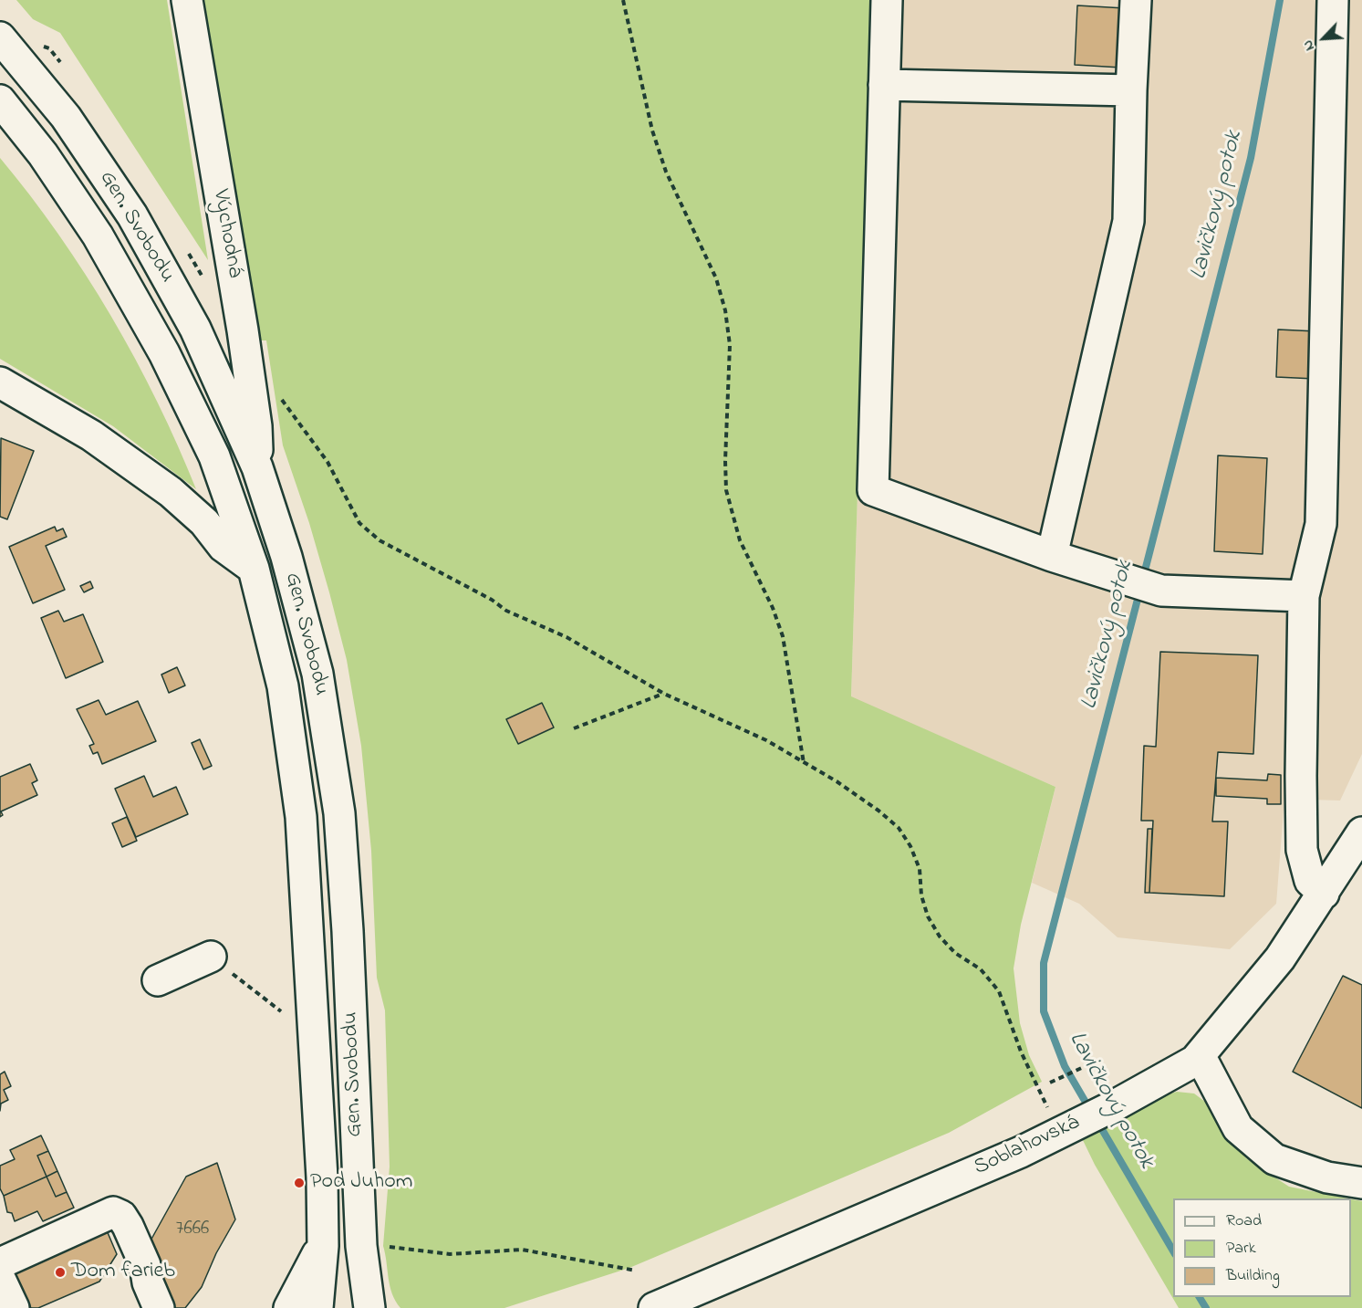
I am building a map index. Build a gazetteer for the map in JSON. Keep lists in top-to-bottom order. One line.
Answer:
{"streets":{"street":["Gen. Svobodu","Východná","Soblahovská"]},"crossings":[["Gen. Svobodu","Východná"]],"water":["Lavičkový potok"],"places":["Pod Juhom","Dom farieb"],"house_numbers":["7666"],"legend":["Road","Park","Building"],"north":"bottom left"}
